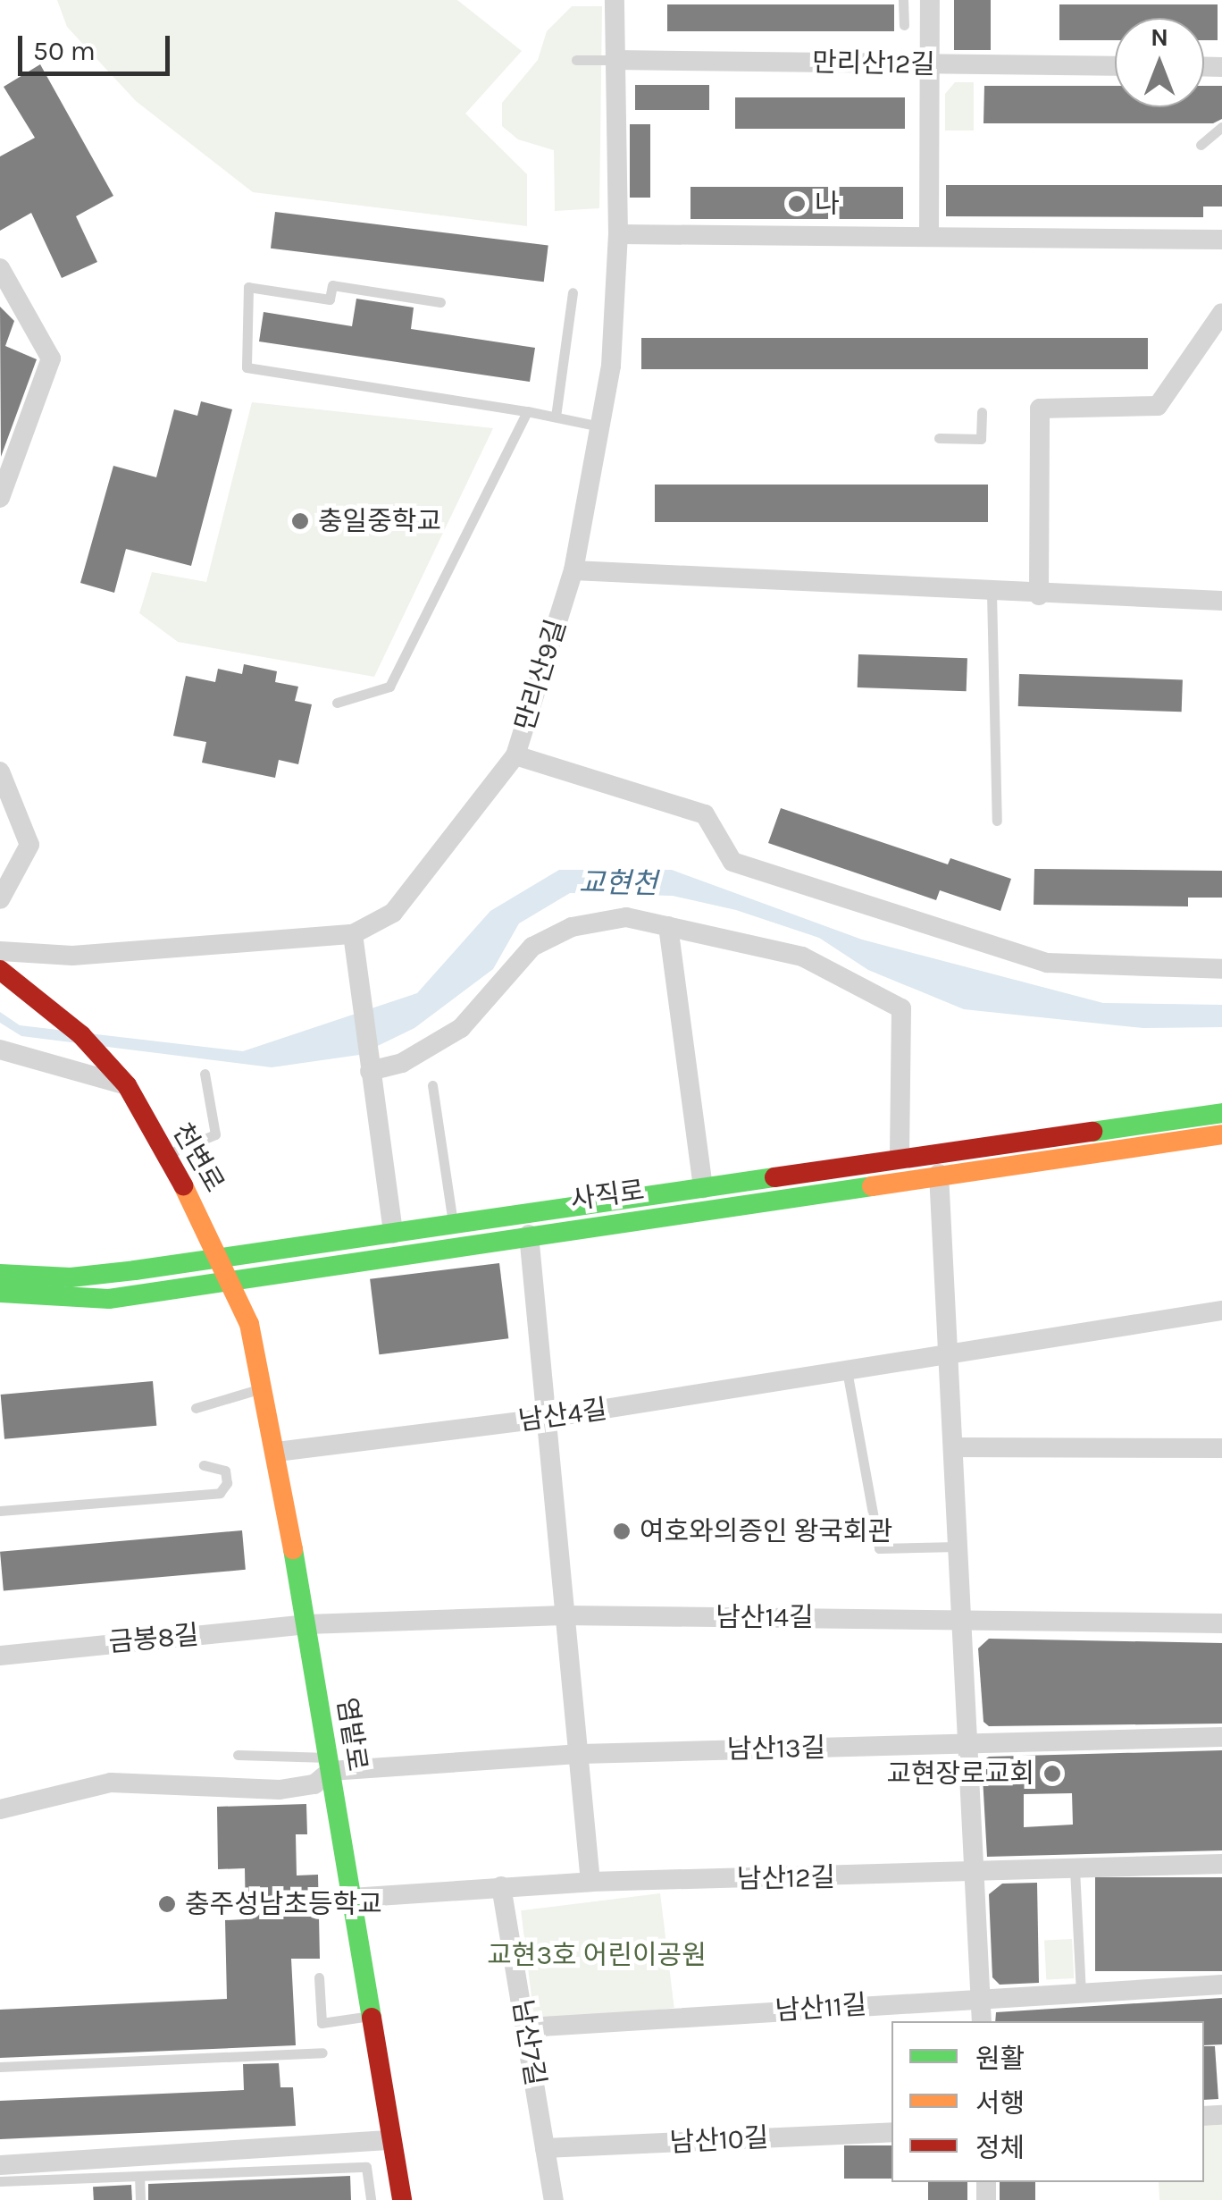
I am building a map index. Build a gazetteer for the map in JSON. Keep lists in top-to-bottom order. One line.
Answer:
{"streets":{"street":["만리산12길","만리산9길","천변로","사직로","남산4길","남산14길","금봉8길","염밭로","남산13길","남산12길","남산11길","남산7길","남산10길"]},"crossings":[["만리산12길","만리산9길"],["천변로","사직로"],["천변로","염밭로"],["사직로","염밭로"],["남산4길","염밭로"],["남산14길","금봉8길"],["남산14길","염밭로"],["금봉8길","염밭로"],["염밭로","남산13길"],["염밭로","남산12길"],["남산12길","남산7길"],["남산11길","남산7길"],["남산7길","남산10길"]],"water":["교현천"],"parks":["교현3호 어린이공원"],"places":["나","충일중학교","여호와의증인 왕국회관","교현장로교회","충주성남초등학교"],"legend":["원활","서행","정체"],"scale_bar":"50 m","north":"top"}
